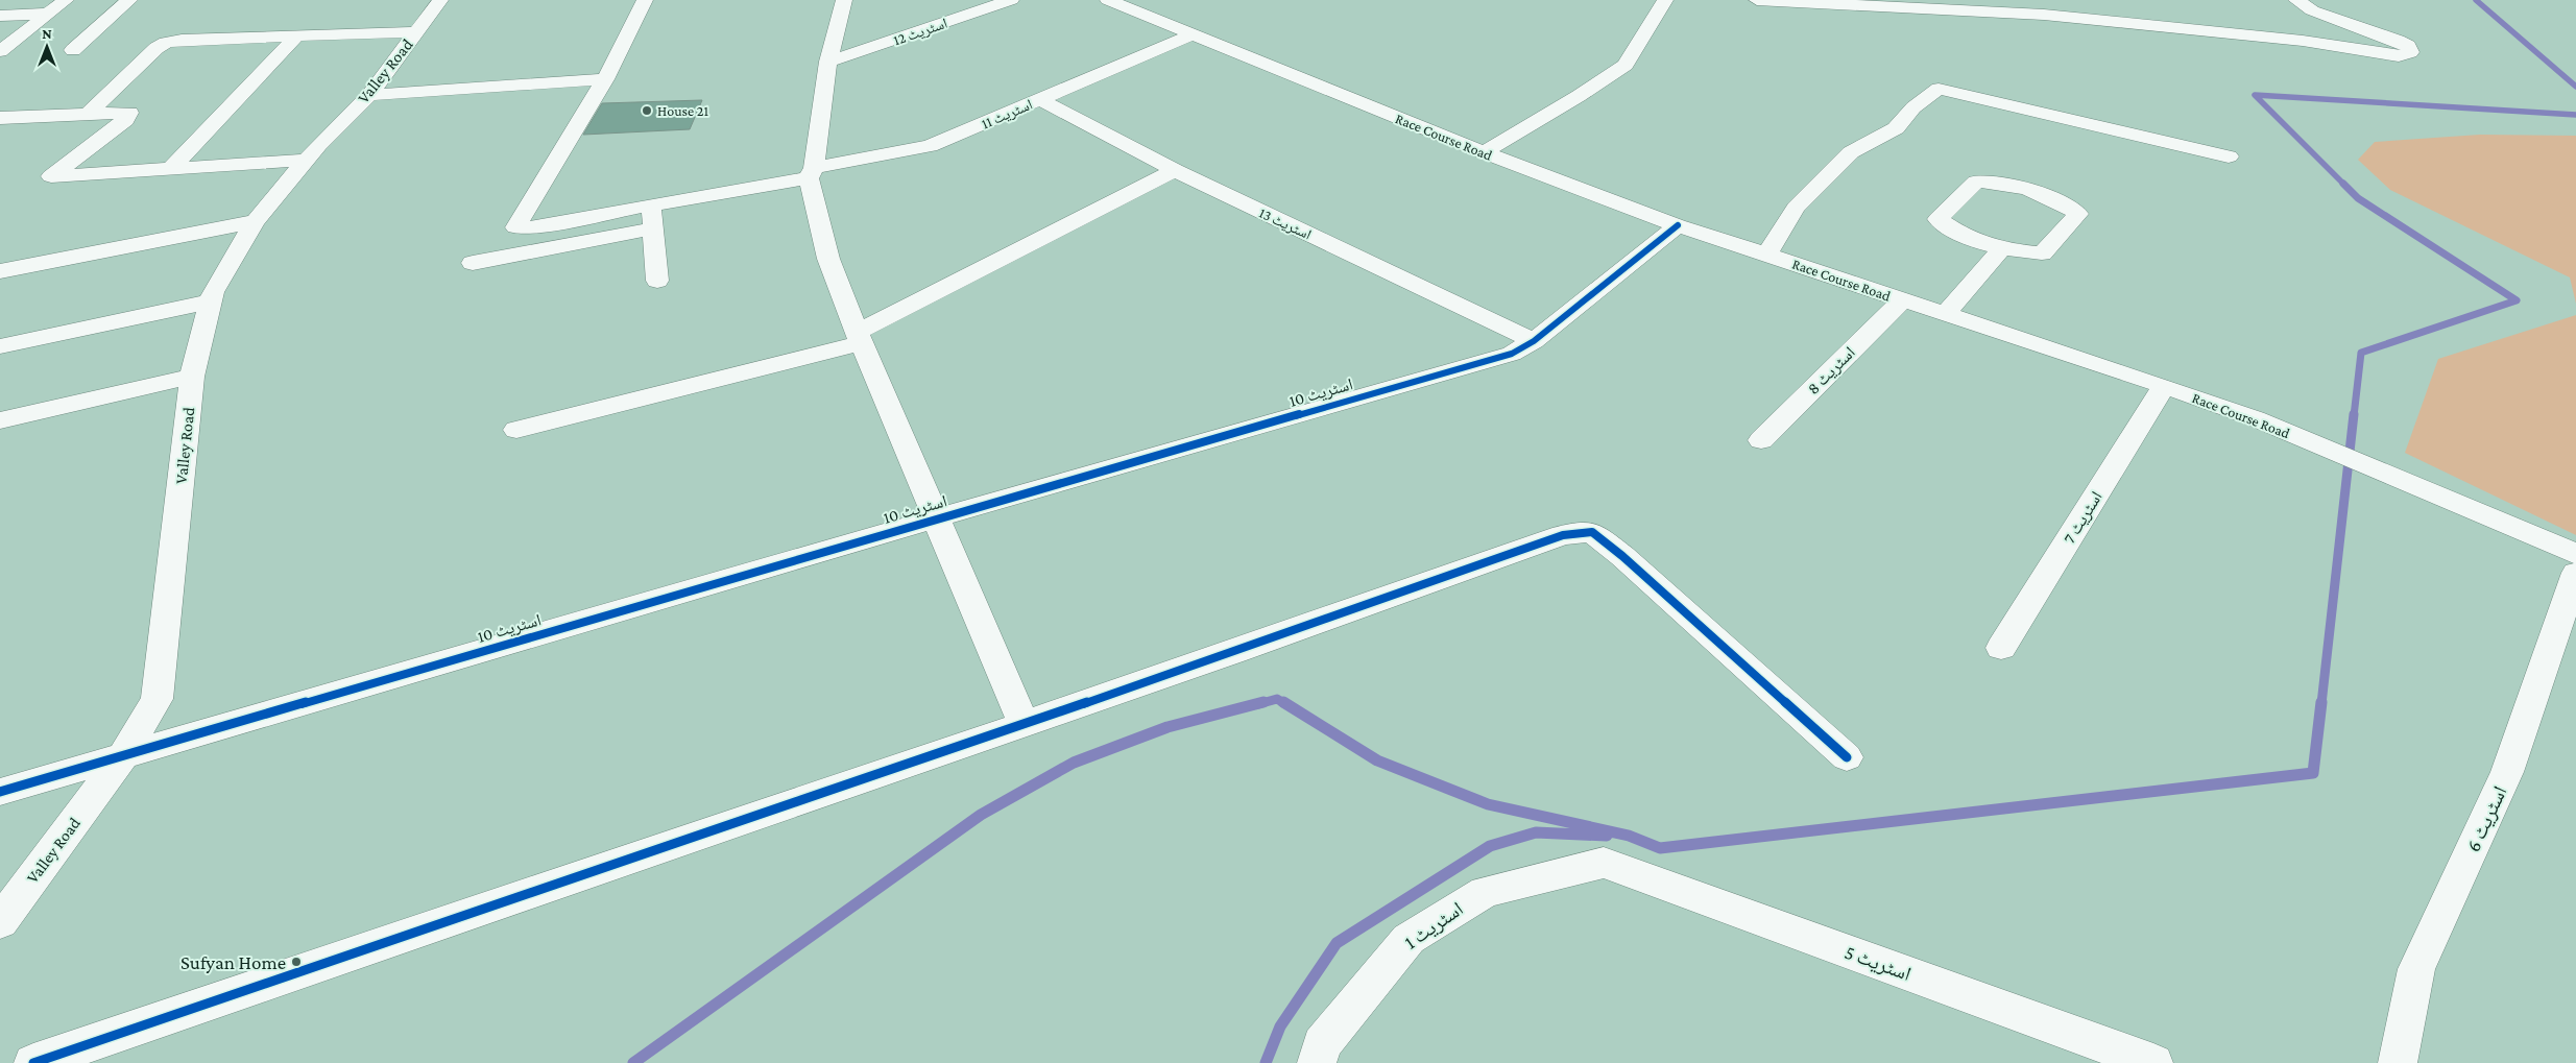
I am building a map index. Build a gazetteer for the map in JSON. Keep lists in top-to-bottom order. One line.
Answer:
{"streets":{"street":["اسٹریٹ 12","Valley Road","اسٹریٹ 11","Race Course Road","اسٹریٹ 13","اسٹریٹ 8","اسٹریٹ 10","اسٹریٹ 7","اسٹریٹ 6","اسٹریٹ 1","اسٹریٹ 5"]},"crossings":[["Valley Road","اسٹریٹ 10"],["اسٹریٹ 11","Race Course Road"],["اسٹریٹ 11","اسٹریٹ 13"],["Race Course Road","اسٹریٹ 8"],["Race Course Road","اسٹریٹ 10"],["Race Course Road","اسٹریٹ 7"],["اسٹریٹ 13","اسٹریٹ 10"],["اسٹریٹ 1","اسٹریٹ 5"]],"places":["House 21","Sufyan Home"],"north":"top"}
